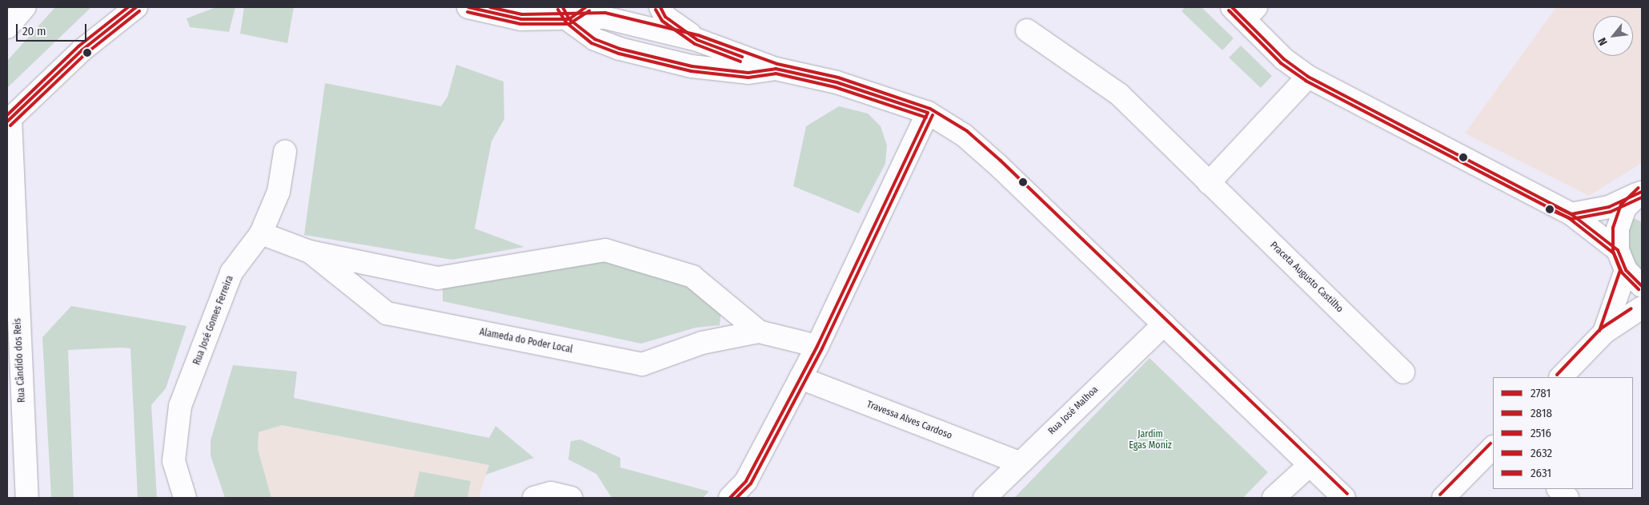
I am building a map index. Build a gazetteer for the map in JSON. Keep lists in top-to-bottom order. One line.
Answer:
{"streets":{"main road":["Praceta Augusto Castilho","Rua José Gomes Ferreira","Alameda do Poder Local","Rua Cândido dos Reis","Rua José Malhoa","Travessa Alves Cardoso"]},"crossings":[["Rua José Gomes Ferreira","Alameda do Poder Local"],["Rua José Malhoa","Travessa Alves Cardoso"]],"parks":["Jardim Egas Moniz"],"lines":["transit line 2781","transit line 2516","transit line 2632","transit line 2818","transit line 2631"],"legend":["2781","2818","2516","2632","2631"],"scale_bar":"20 m","north":"bottom left"}
